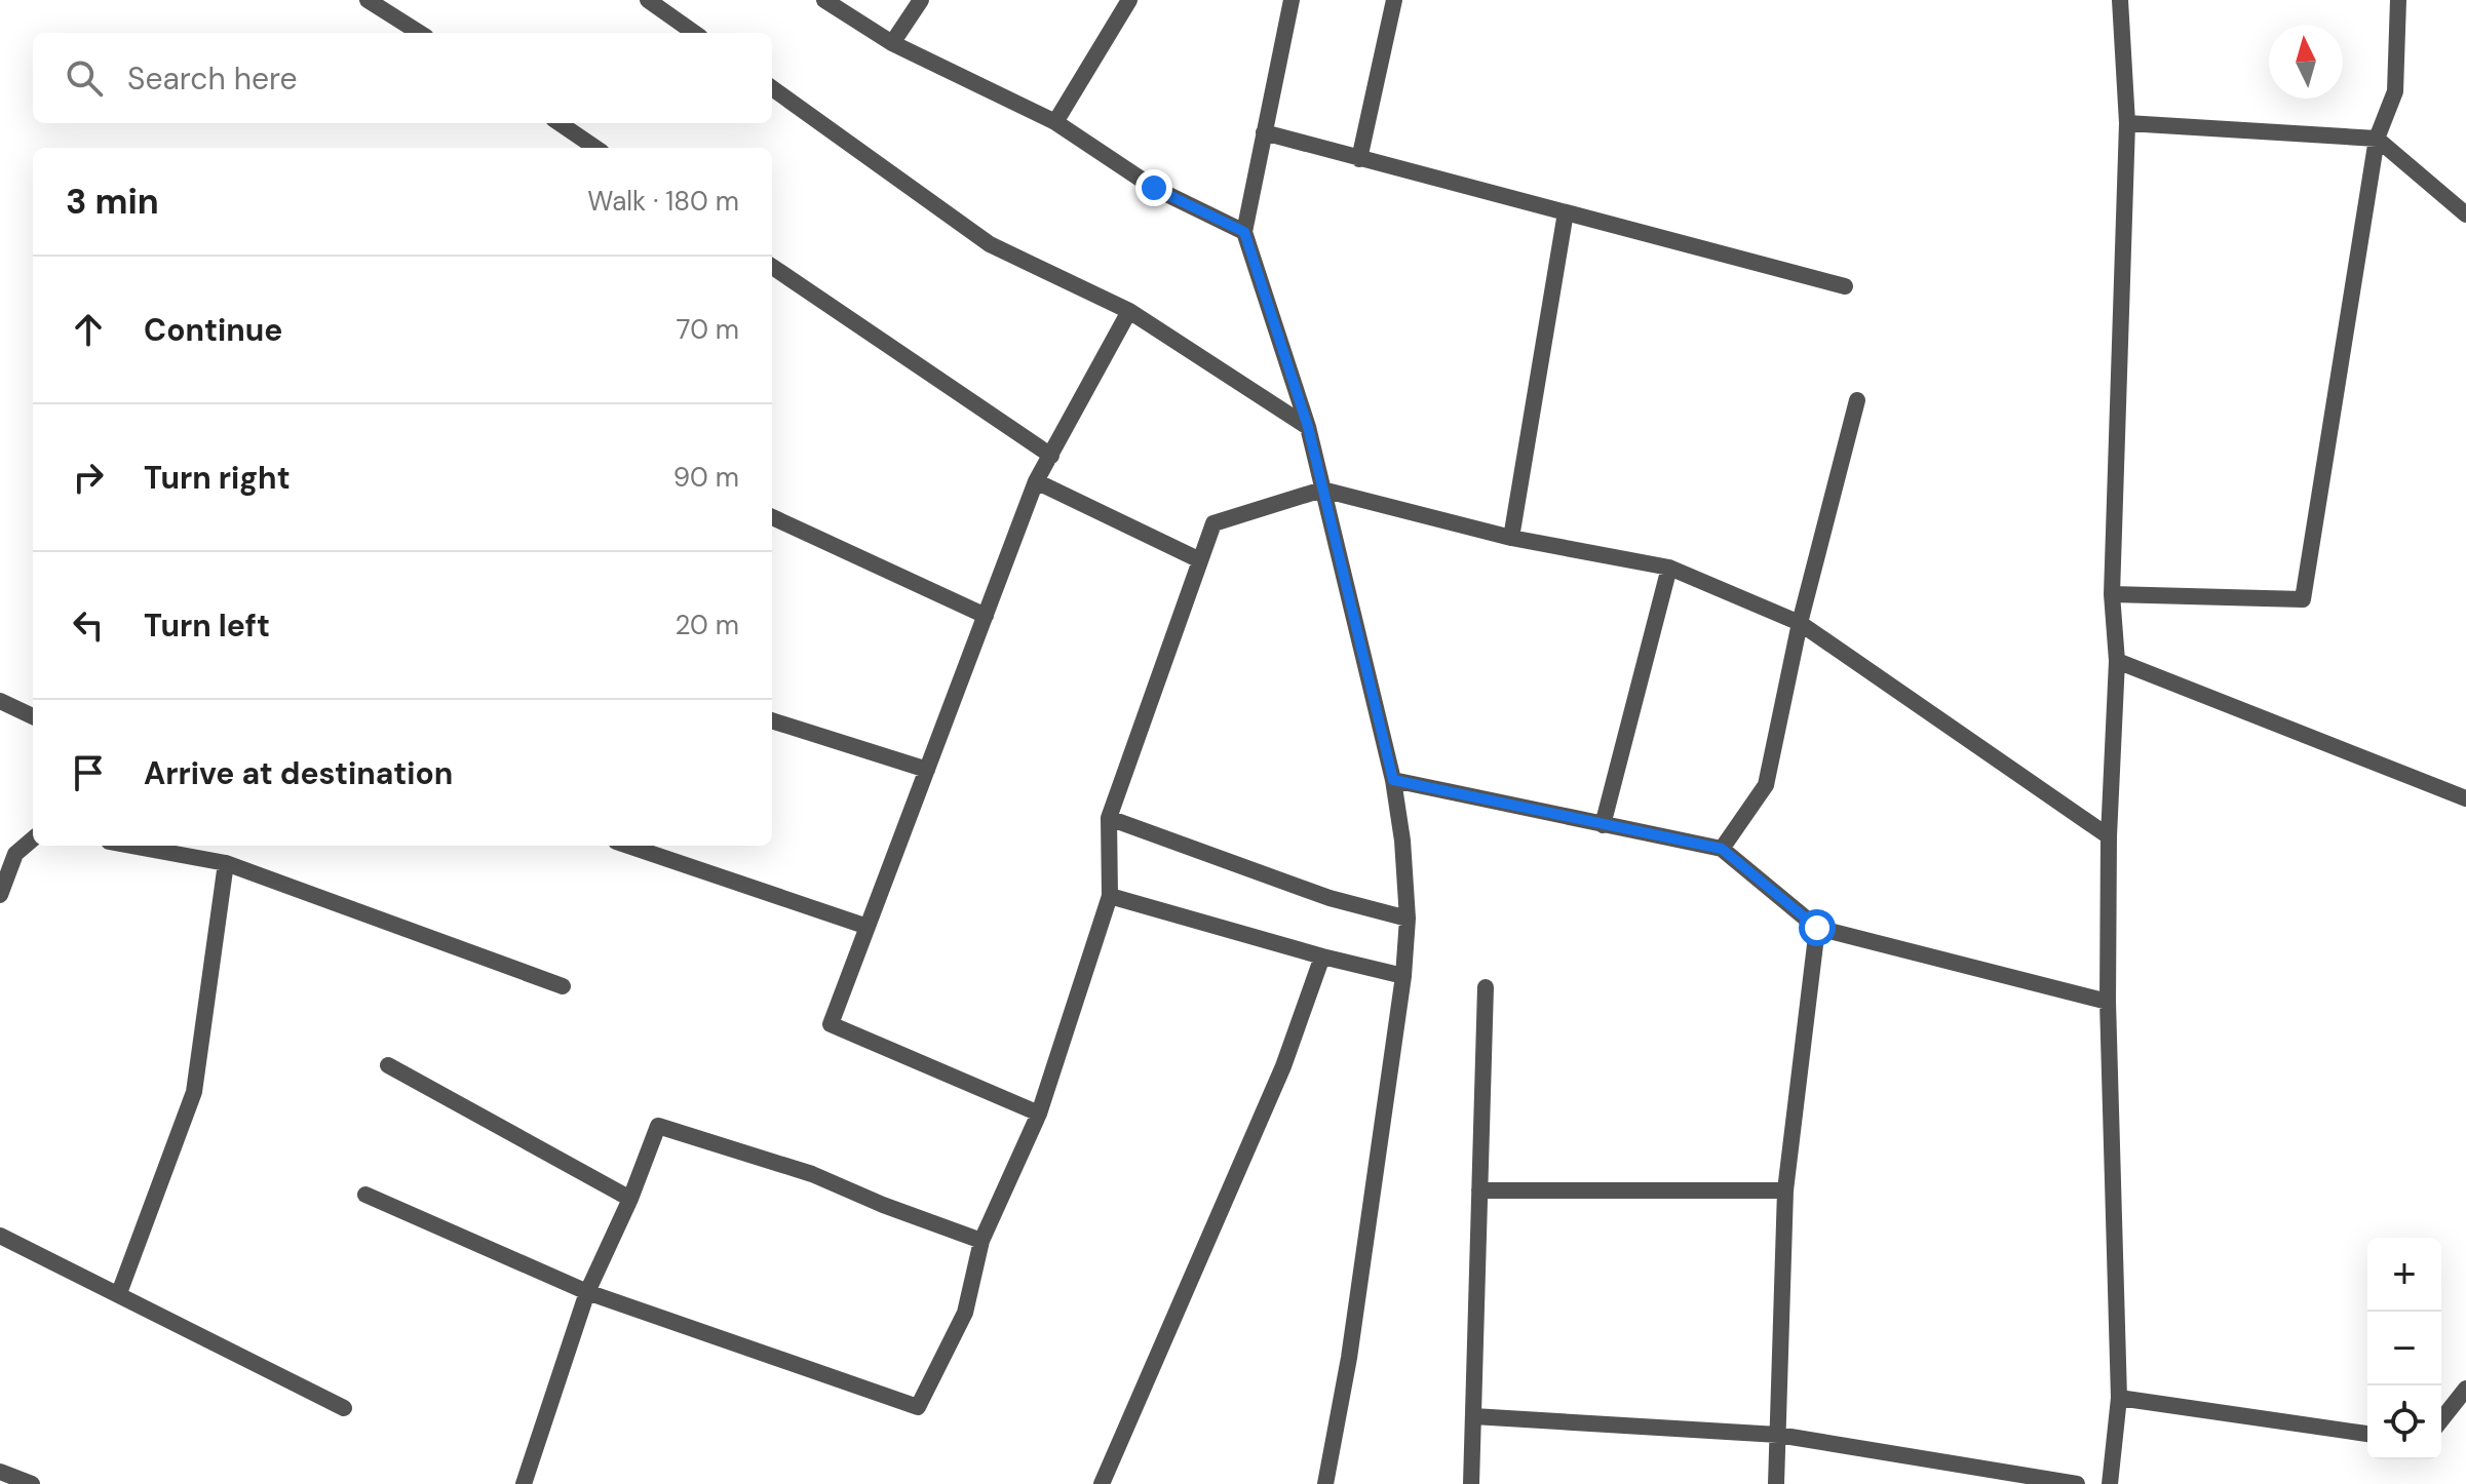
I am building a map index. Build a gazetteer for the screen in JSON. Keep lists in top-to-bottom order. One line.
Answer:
{"north":"top","page":{"search":"Search here","heading":["3 min","Walk · 180 m"],"list":[["Continue","70 m"],["Turn right","90 m"],["Turn left","20 m"],"Arrive at destination"],"map_buttons":["+","−"]}}
